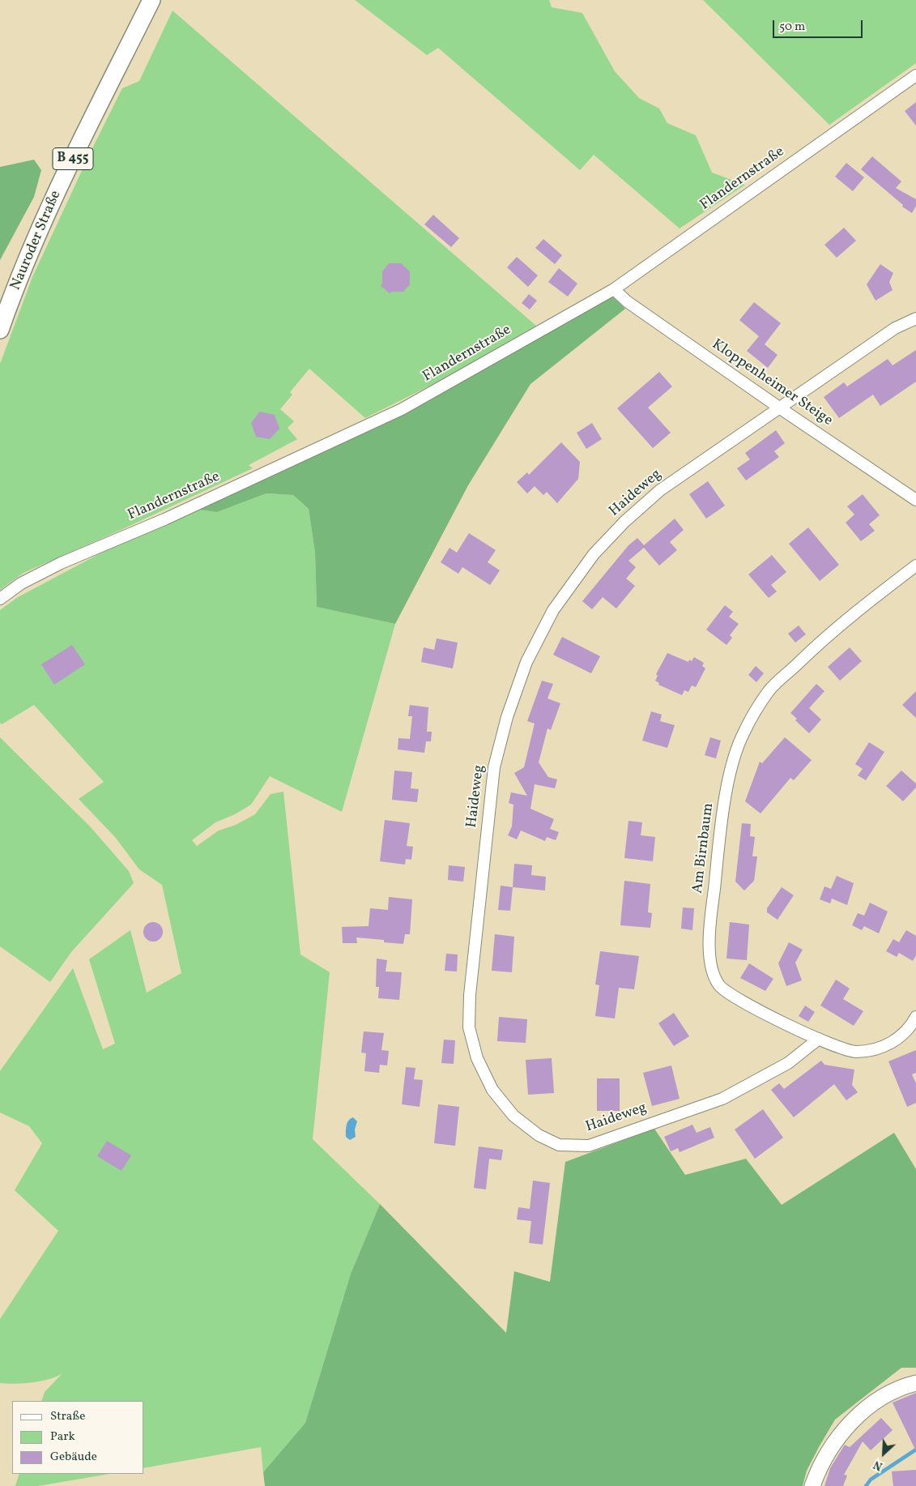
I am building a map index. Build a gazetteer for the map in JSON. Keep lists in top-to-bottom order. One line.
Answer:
{"streets":{"main road":["B 455","Nauroder Straße"],"street":["Flandernstraße","Kloppenheimer Steige","Haideweg","Am Birnbaum"]},"crossings":[["Flandernstraße","Kloppenheimer Steige"],["Kloppenheimer Steige","Haideweg"],["Haideweg","Am Birnbaum"]],"legend":["Straße","Park","Gebäude"],"scale_bar":"50 m","north":"bottom left"}
